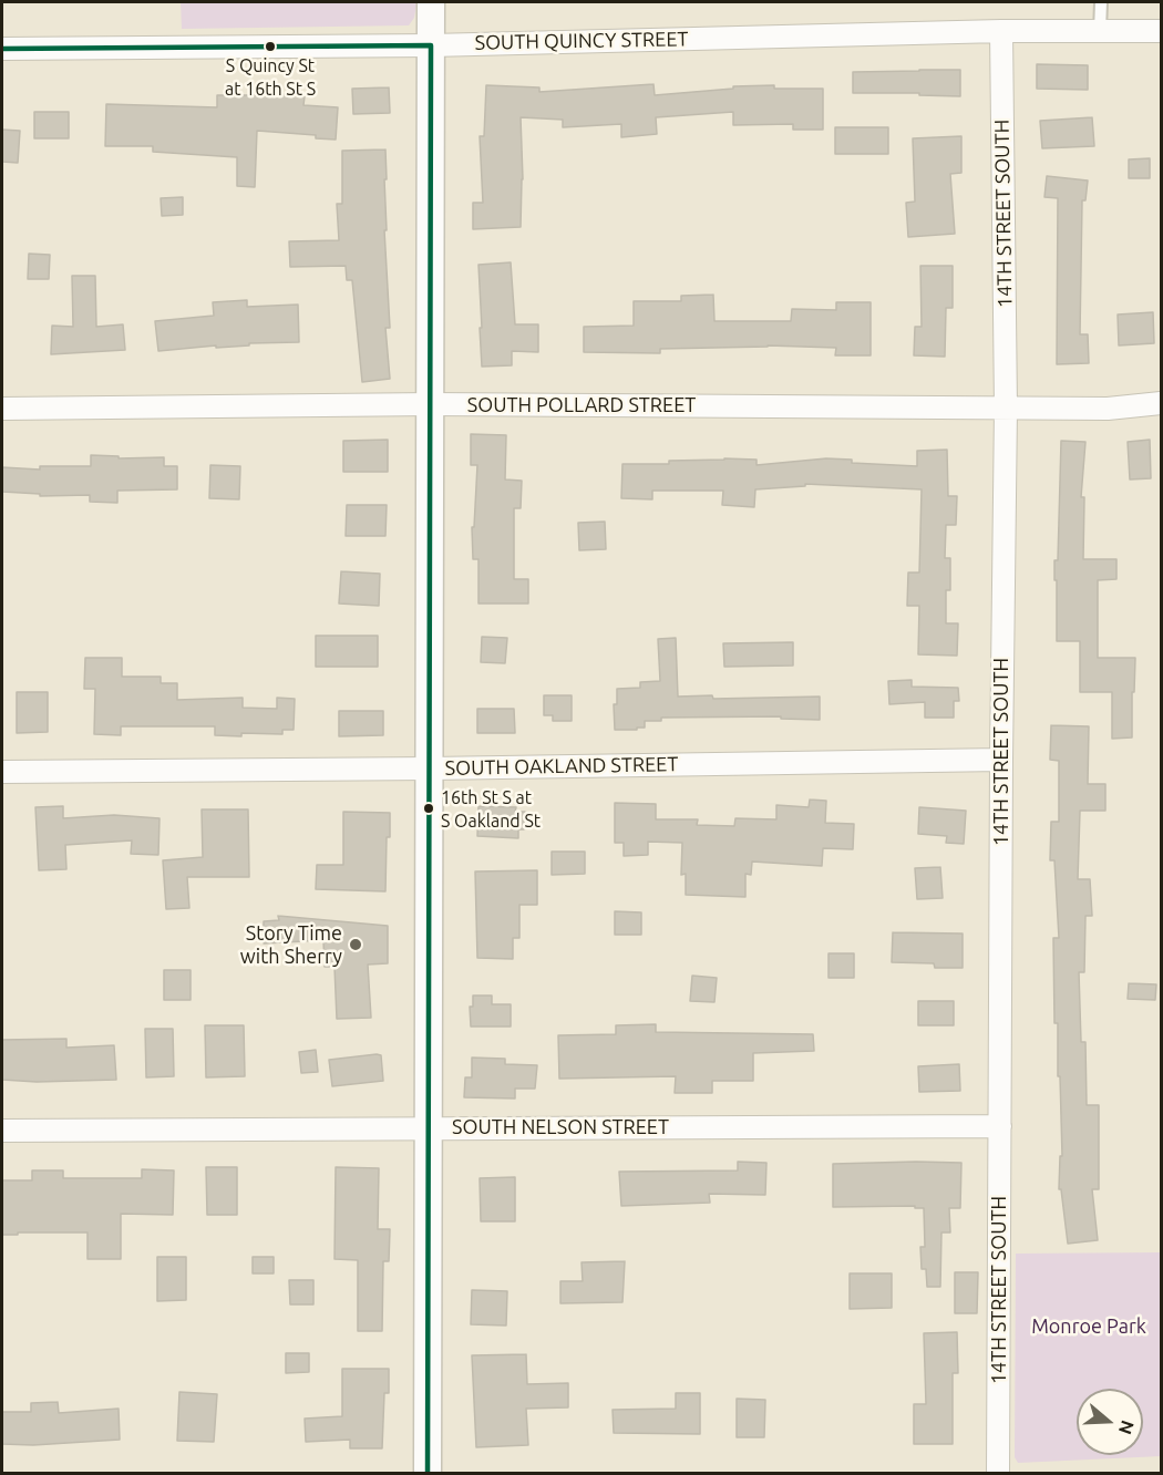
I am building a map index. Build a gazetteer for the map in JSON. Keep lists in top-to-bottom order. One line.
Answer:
{"streets":{"street":["SOUTH QUINCY STREET","14TH STREET SOUTH","SOUTH POLLARD STREET","SOUTH OAKLAND STREET","SOUTH NELSON STREET"]},"crossings":[["SOUTH QUINCY STREET","14TH STREET SOUTH"],["14TH STREET SOUTH","SOUTH POLLARD STREET"],["14TH STREET SOUTH","SOUTH OAKLAND STREET"],["14TH STREET SOUTH","SOUTH NELSON STREET"]],"parks":["Monroe Park"],"places":["S Quincy St at 16th St S","16th St S at S Oakland St","Story Time with Sherry"],"north":"right"}
